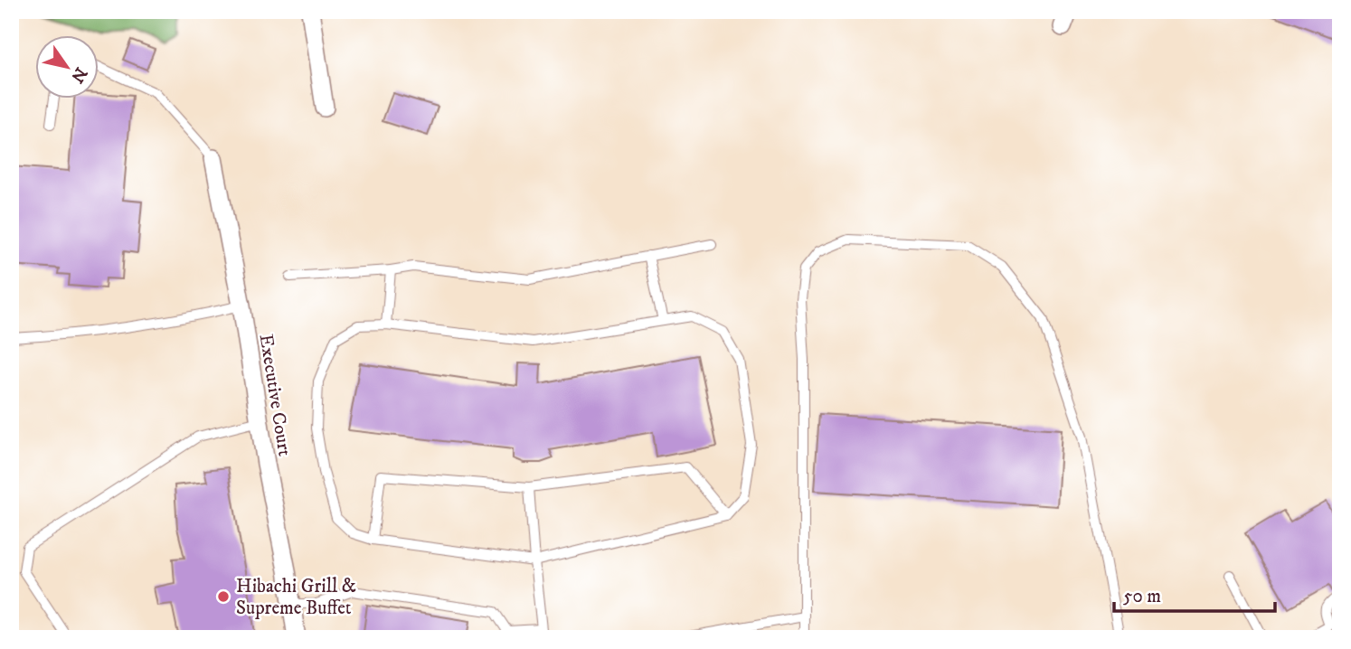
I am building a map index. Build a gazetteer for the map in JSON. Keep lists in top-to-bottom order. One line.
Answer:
{"streets":{"street":["Executive Court"]},"places":["Hibachi Grill & Supreme Buffet"],"scale_bar":"50 m","north":"bottom right"}
